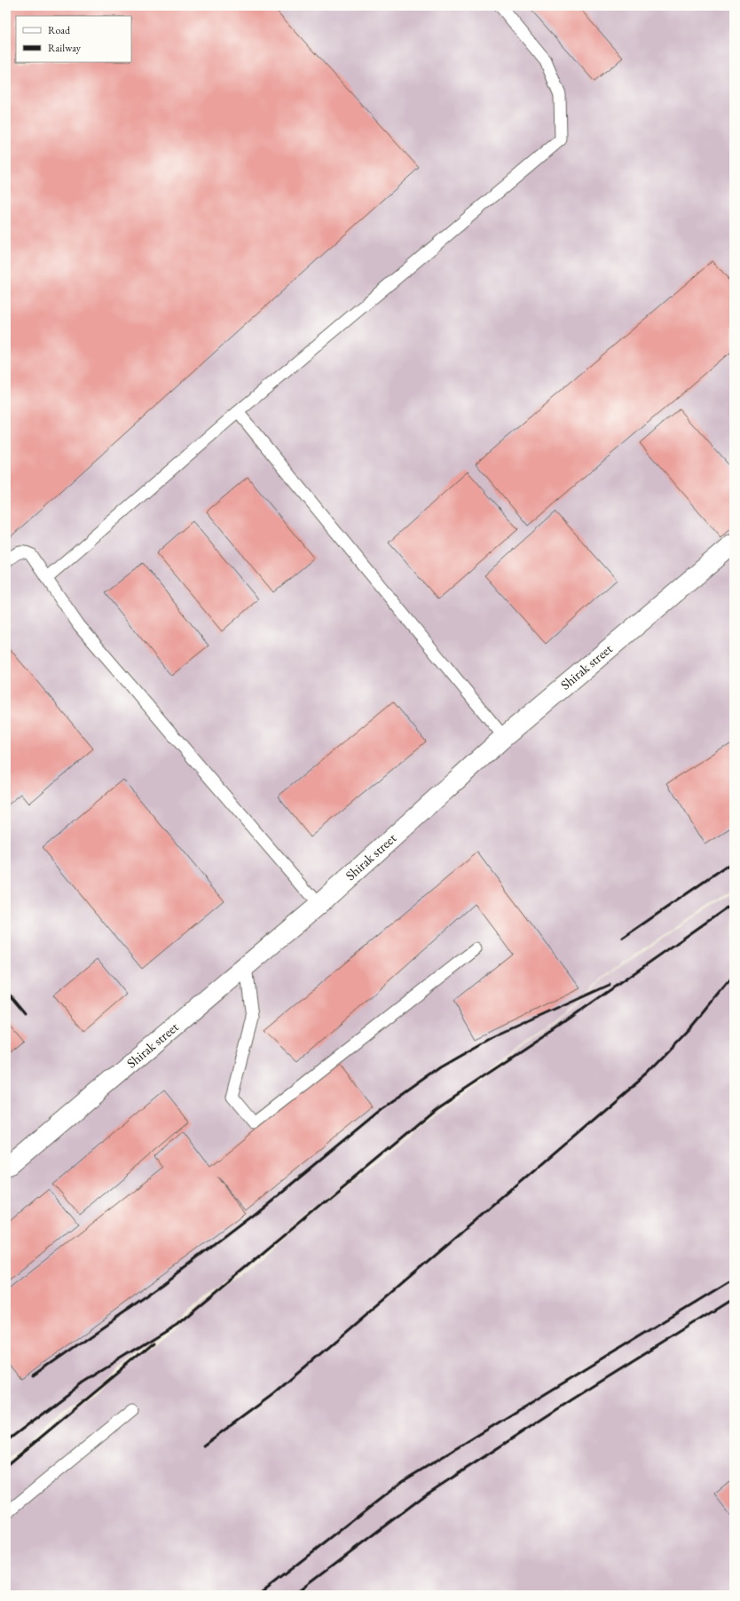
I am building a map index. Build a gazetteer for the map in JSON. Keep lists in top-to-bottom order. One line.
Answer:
{"streets":{"street":["Shirak street"]},"legend":["Road","Railway"]}
